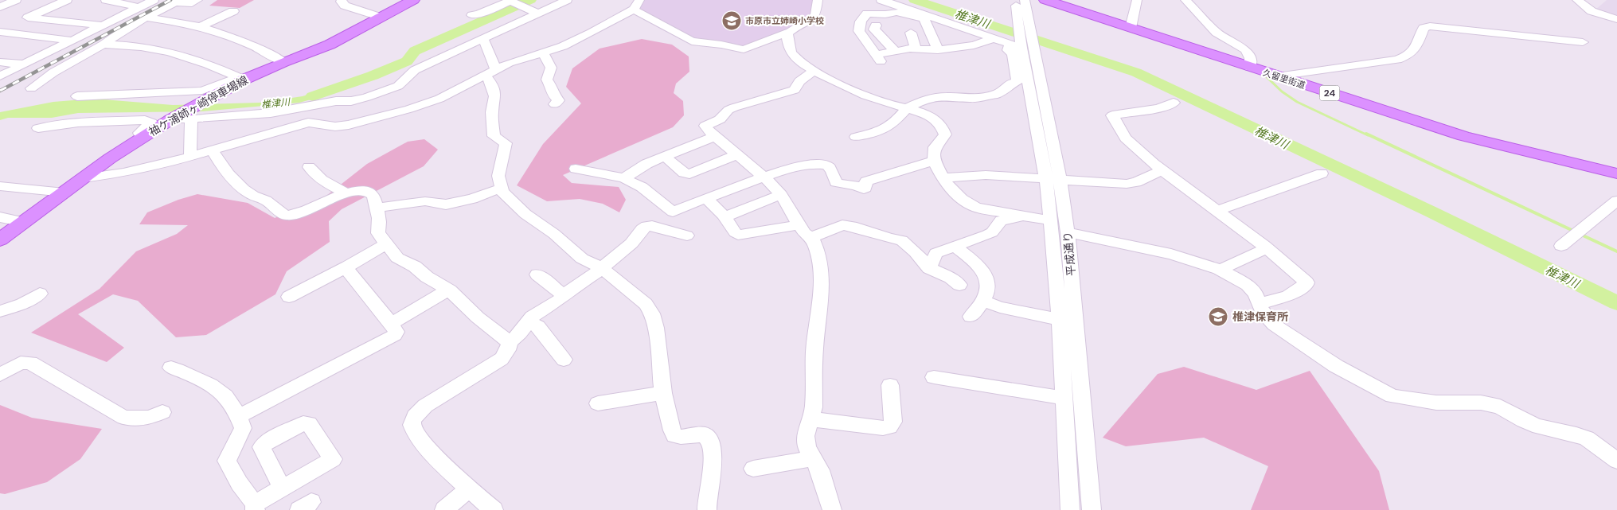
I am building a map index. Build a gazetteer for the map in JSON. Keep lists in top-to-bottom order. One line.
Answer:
{"streets":{"main road":["久留里街道","24","袖ケ浦姉ヶ崎停車場線"],"street":["平成通り"]},"water":["椎津川"],"places":{"school or university":["市原市立姉崎小学校","椎津保育所"]}}
